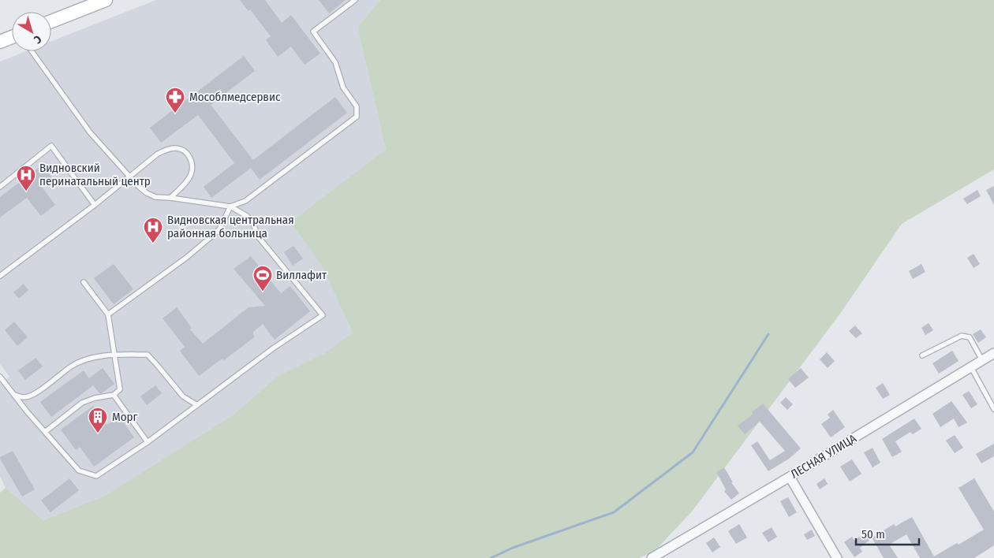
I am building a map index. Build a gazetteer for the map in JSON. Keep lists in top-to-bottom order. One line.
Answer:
{"streets":{"street":["ЛЕСНАЯ УЛИЦА"]},"places":{"pharmacy":["Мособлмедсервис"],"hospital":["Видновский перинатальный центр","Видновская центральная районная больница"],"sports":["Виллафит"],"building":["Морг"]},"scale_bar":"50 m","north":"bottom right"}
